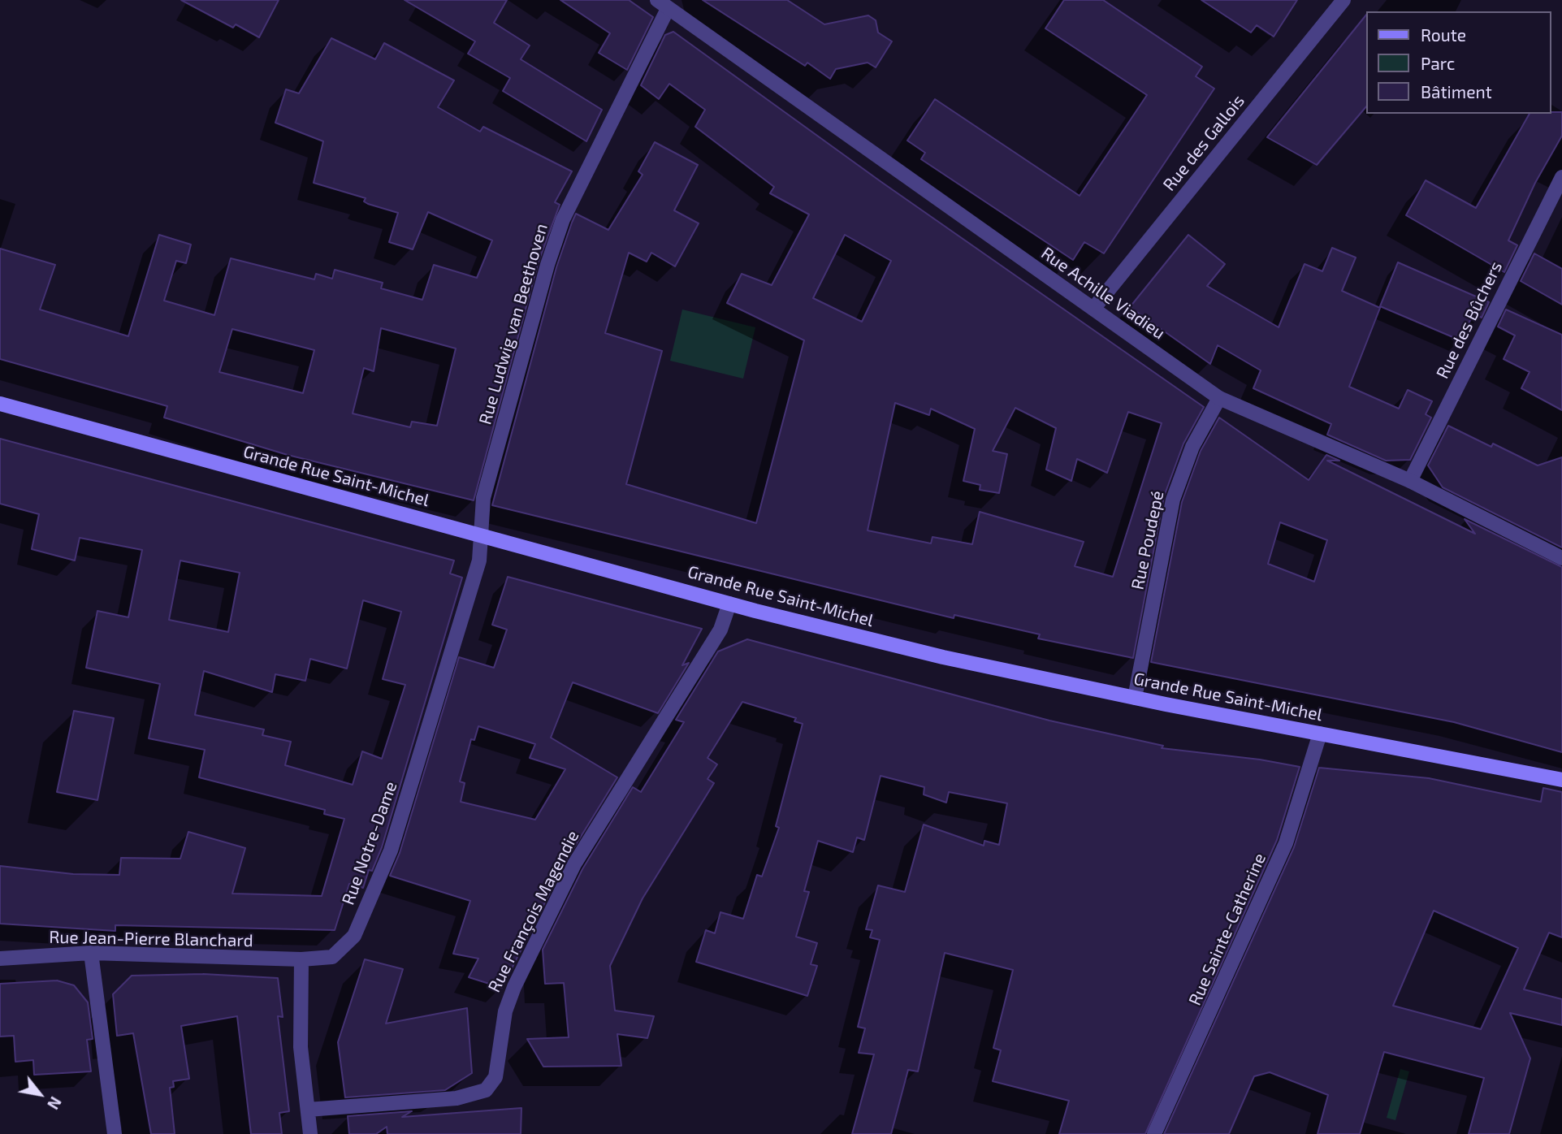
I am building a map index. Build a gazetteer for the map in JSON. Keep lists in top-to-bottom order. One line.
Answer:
{"streets":{"main road":["Grande Rue Saint-Michel"],"street":["Rue des Gallois","Rue Achille Viadieu","Rue des Bûchers","Rue Ludwig van Beethoven","Rue Poudepé","Rue Notre-Dame","Rue François Magendie","Rue Sainte-Catherine","Rue Jean-Pierre Blanchard"]},"crossings":[["Rue des Gallois","Rue Achille Viadieu"],["Rue Achille Viadieu","Rue des Bûchers"],["Rue Achille Viadieu","Rue Ludwig van Beethoven"],["Rue Achille Viadieu","Rue Poudepé"],["Rue Ludwig van Beethoven","Grande Rue Saint-Michel"],["Rue Ludwig van Beethoven","Rue Notre-Dame"],["Grande Rue Saint-Michel","Rue Poudepé"],["Grande Rue Saint-Michel","Rue Notre-Dame"],["Grande Rue Saint-Michel","Rue François Magendie"],["Grande Rue Saint-Michel","Rue Sainte-Catherine"],["Rue Notre-Dame","Rue Jean-Pierre Blanchard"]],"legend":["Route","Parc","Bâtiment"],"north":"bottom right"}
